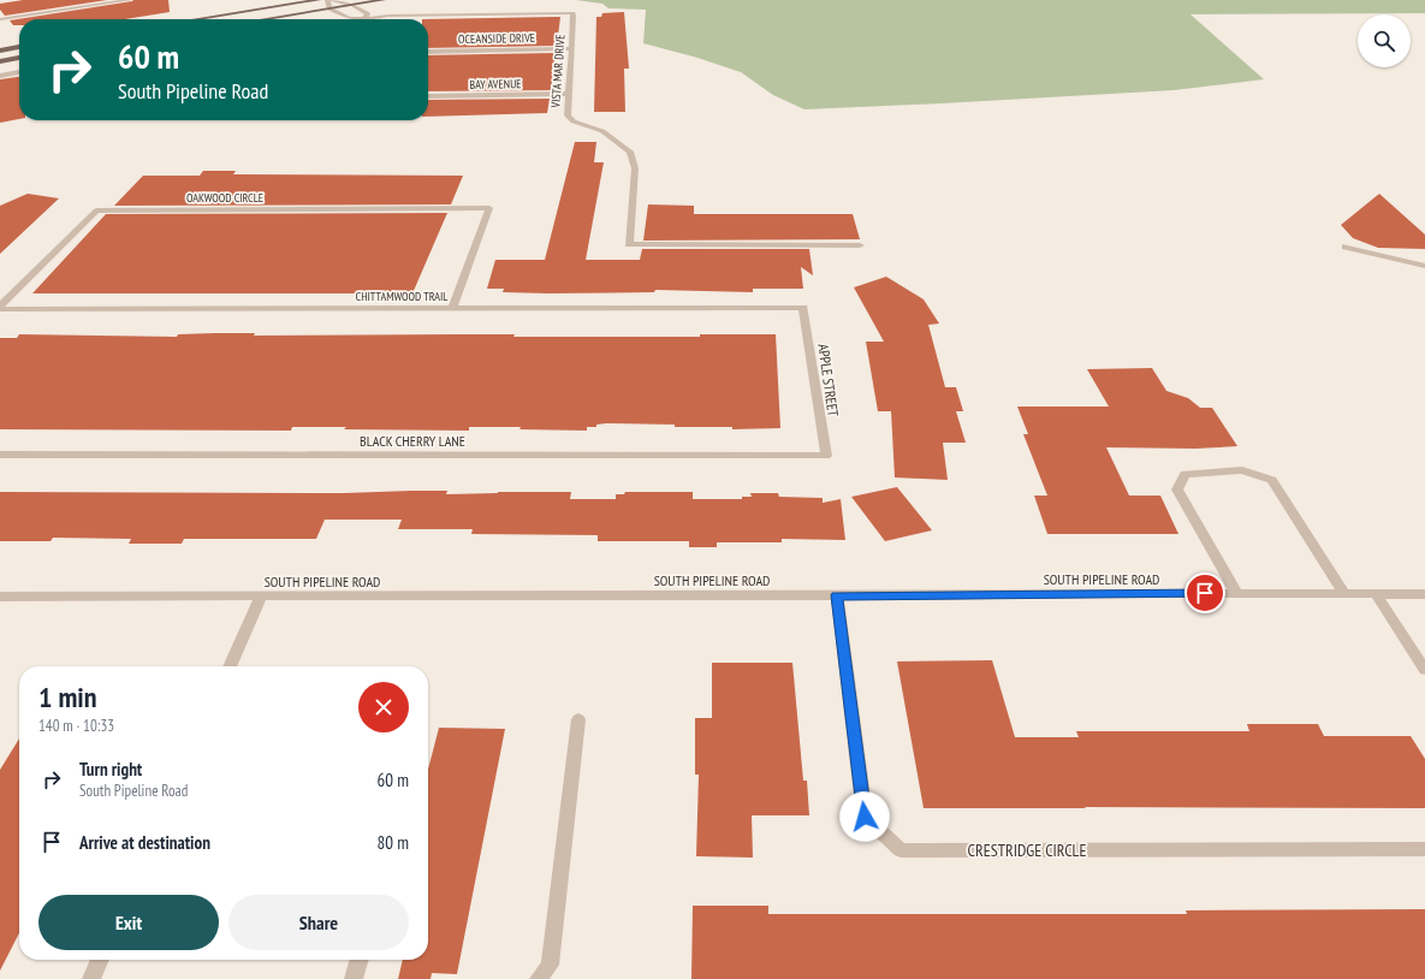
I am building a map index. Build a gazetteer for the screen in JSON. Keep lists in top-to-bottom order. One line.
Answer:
{"streets":{"street":["OCEANSIDE DRIVE","VISTA MAR DRIVE","BAY AVENUE","OAKWOOD CIRCLE","CHITTAMWOOD TRAIL","APPLE STREET","BLACK CHERRY LANE","SOUTH PIPELINE ROAD","CRESTRIDGE CIRCLE"]},"crossings":[["OCEANSIDE DRIVE","VISTA MAR DRIVE"],["VISTA MAR DRIVE","BAY AVENUE"],["OAKWOOD CIRCLE","CHITTAMWOOD TRAIL"],["CHITTAMWOOD TRAIL","APPLE STREET"],["APPLE STREET","BLACK CHERRY LANE"],["SOUTH PIPELINE ROAD","CRESTRIDGE CIRCLE"]],"page":{"turn":["60 m","South Pipeline Road"],"heading":["1 min","140 m · 10:33"],"list":[{"name":"Turn right","note":"South Pipeline Road","value":"60 m"},{"name":"Arrive at destination","value":"80 m"}],"buttons":["Exit","Share"]}}
